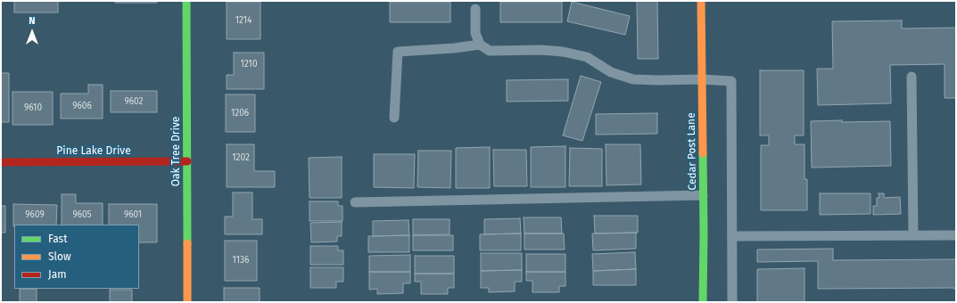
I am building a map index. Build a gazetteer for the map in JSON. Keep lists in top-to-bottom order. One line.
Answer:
{"streets":{"street":["Pine Lake Drive","Oak Tree Drive","Cedar Post Lane"]},"crossings":[["Pine Lake Drive","Oak Tree Drive"]],"house_numbers":["1214","1210","9602","9606","9610","1206","1202","9609","9605","9601","1136"],"legend":["Fast","Slow","Jam"],"north":"top"}
